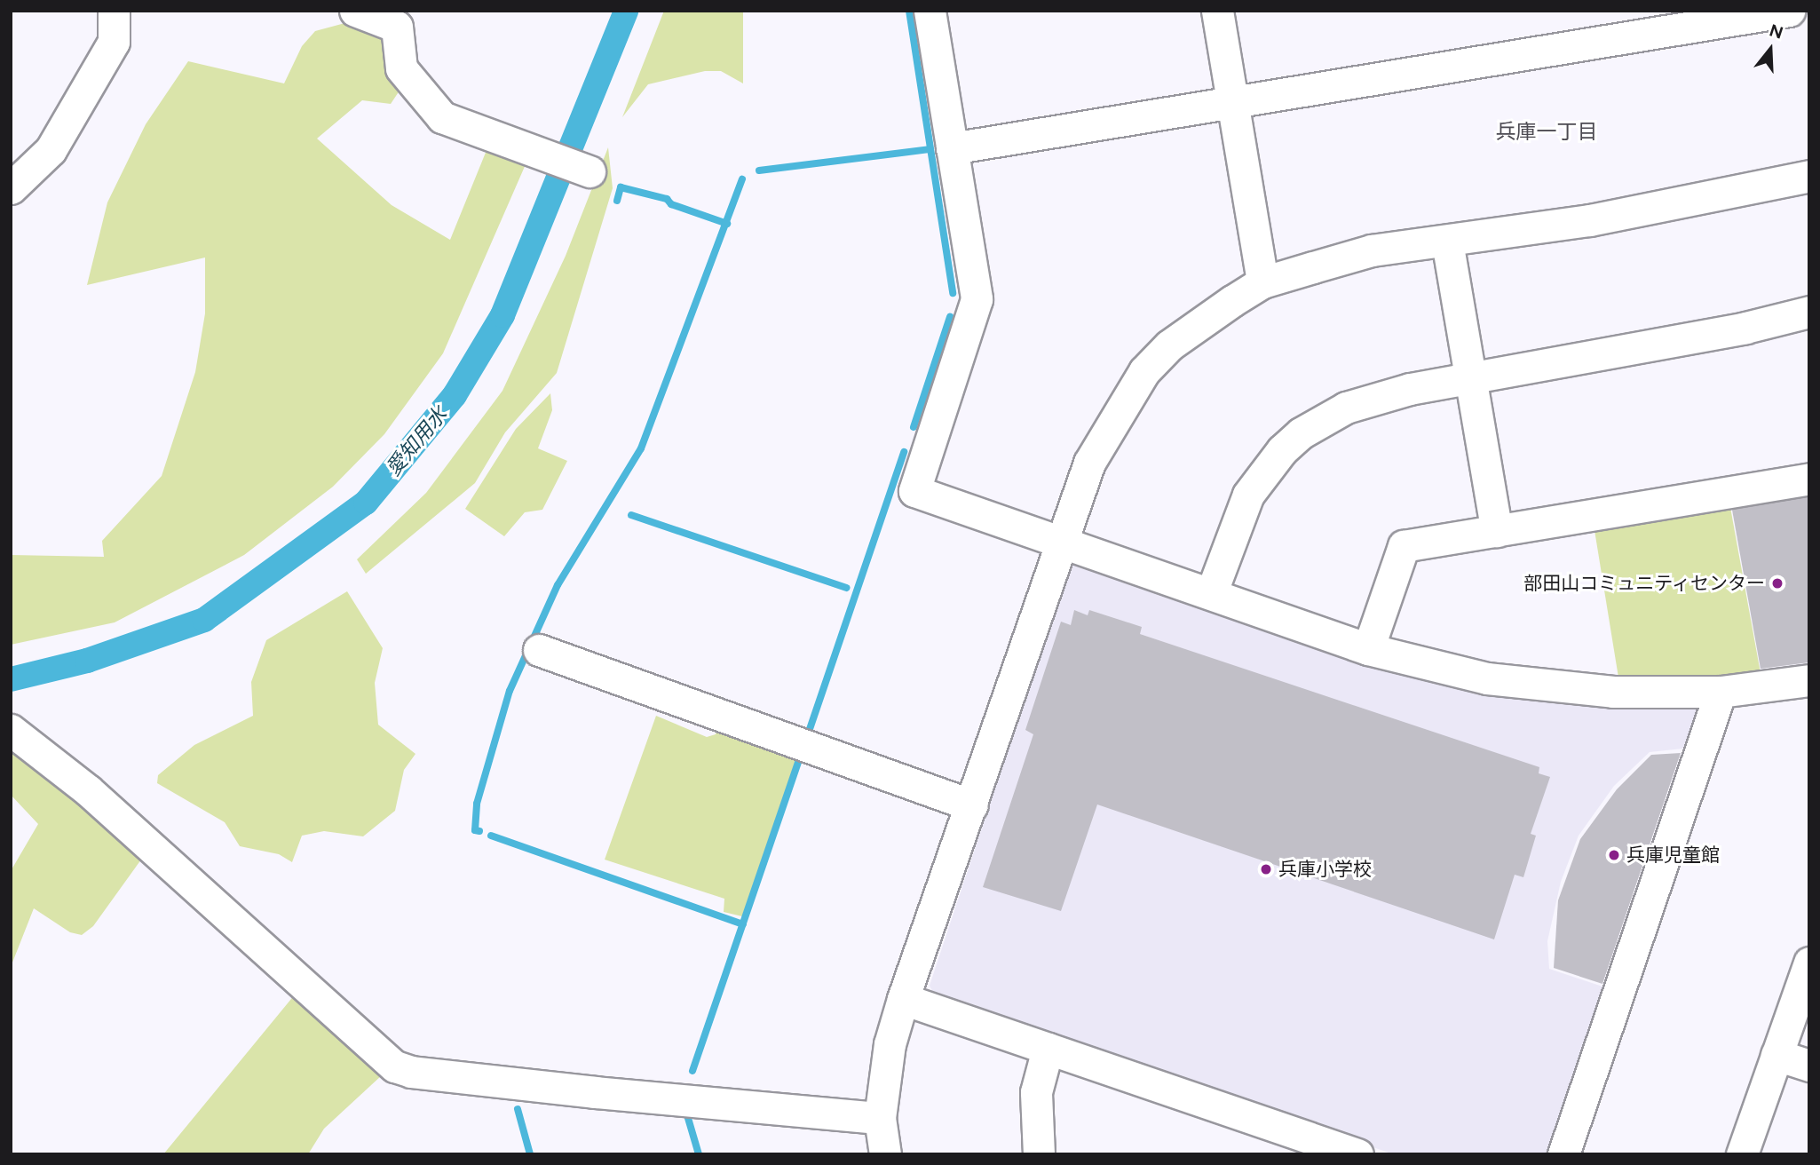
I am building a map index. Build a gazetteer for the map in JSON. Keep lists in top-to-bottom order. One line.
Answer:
{"districts":["兵庫一丁目"],"water":["愛知用水"],"places":["部田山コミュニティセンター","兵庫児童館","兵庫小学校"],"north":"top"}
